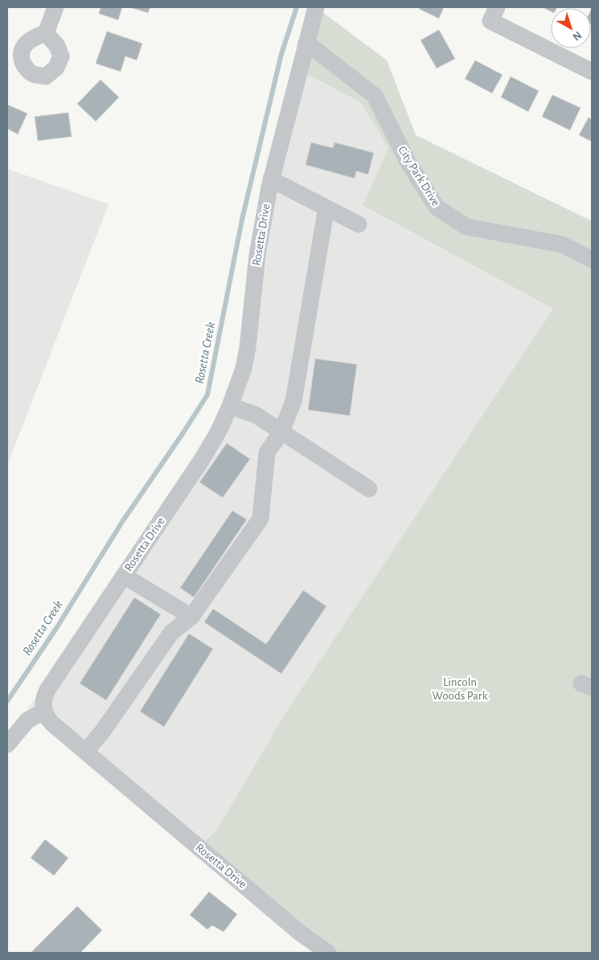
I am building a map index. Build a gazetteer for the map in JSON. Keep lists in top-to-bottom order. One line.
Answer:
{"streets":{"street":["City Park Drive","Rosetta Drive"]},"crossings":[["City Park Drive","Rosetta Drive"]],"water":["Rosetta Creek"],"parks":["Lincoln Woods Park"],"north":"bottom right"}
